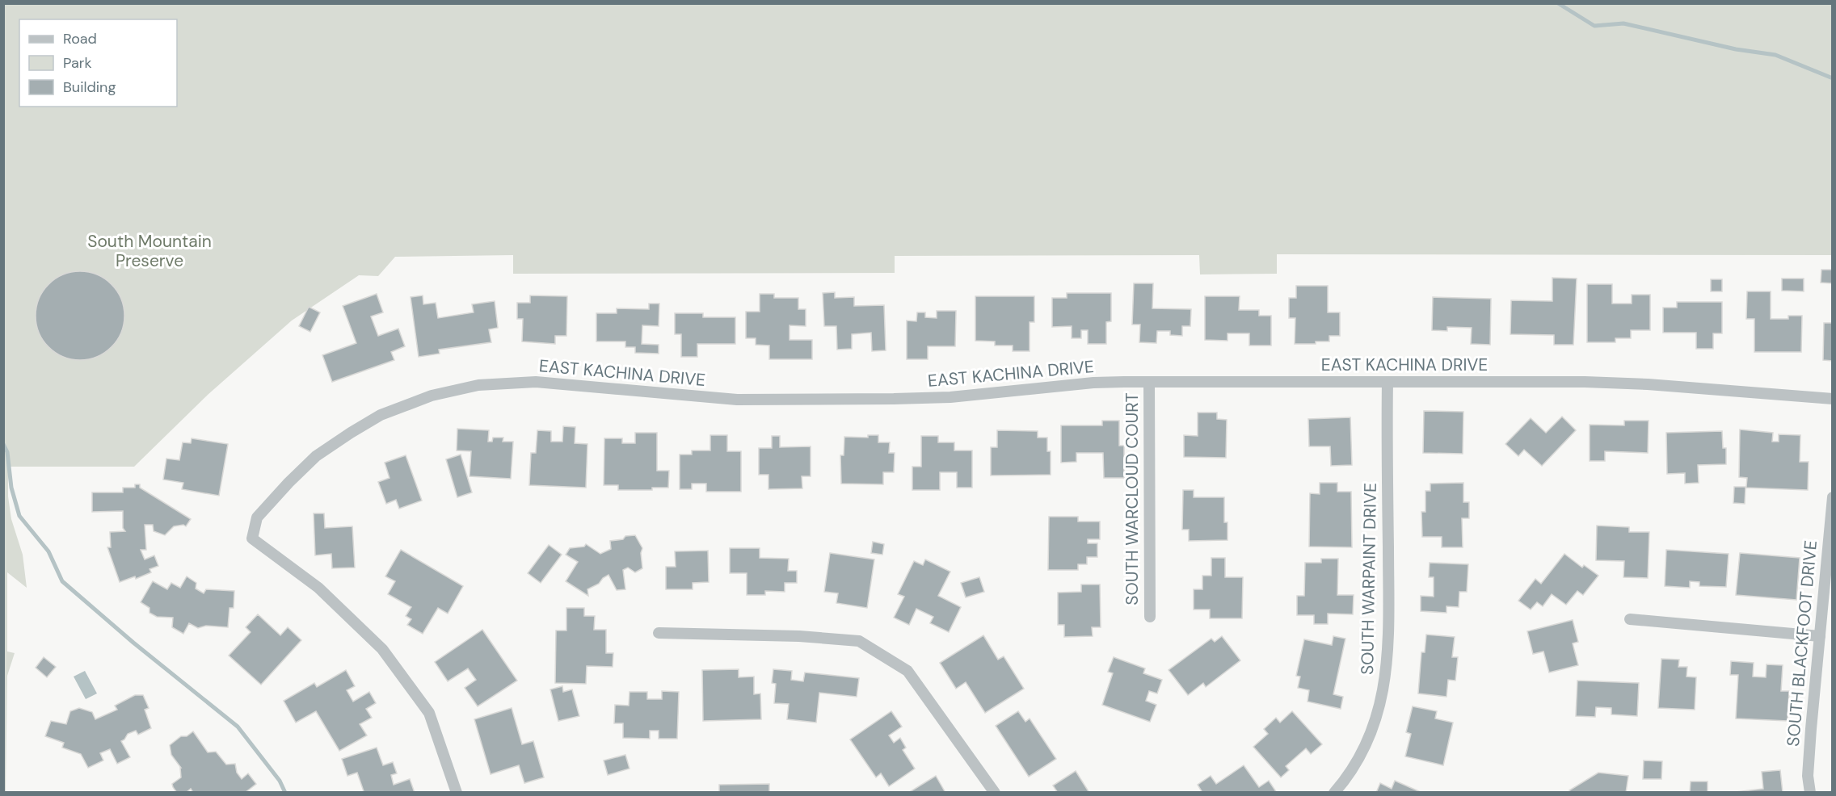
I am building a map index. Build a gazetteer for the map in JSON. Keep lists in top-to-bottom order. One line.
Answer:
{"streets":{"street":["EAST KACHINA DRIVE","SOUTH WARCLOUD COURT","SOUTH WARPAINT DRIVE","SOUTH BLACKFOOT DRIVE"]},"crossings":[["EAST KACHINA DRIVE","SOUTH WARCLOUD COURT"],["EAST KACHINA DRIVE","SOUTH WARPAINT DRIVE"]],"parks":["South Mountain Preserve"],"legend":["Road","Park","Building"]}
